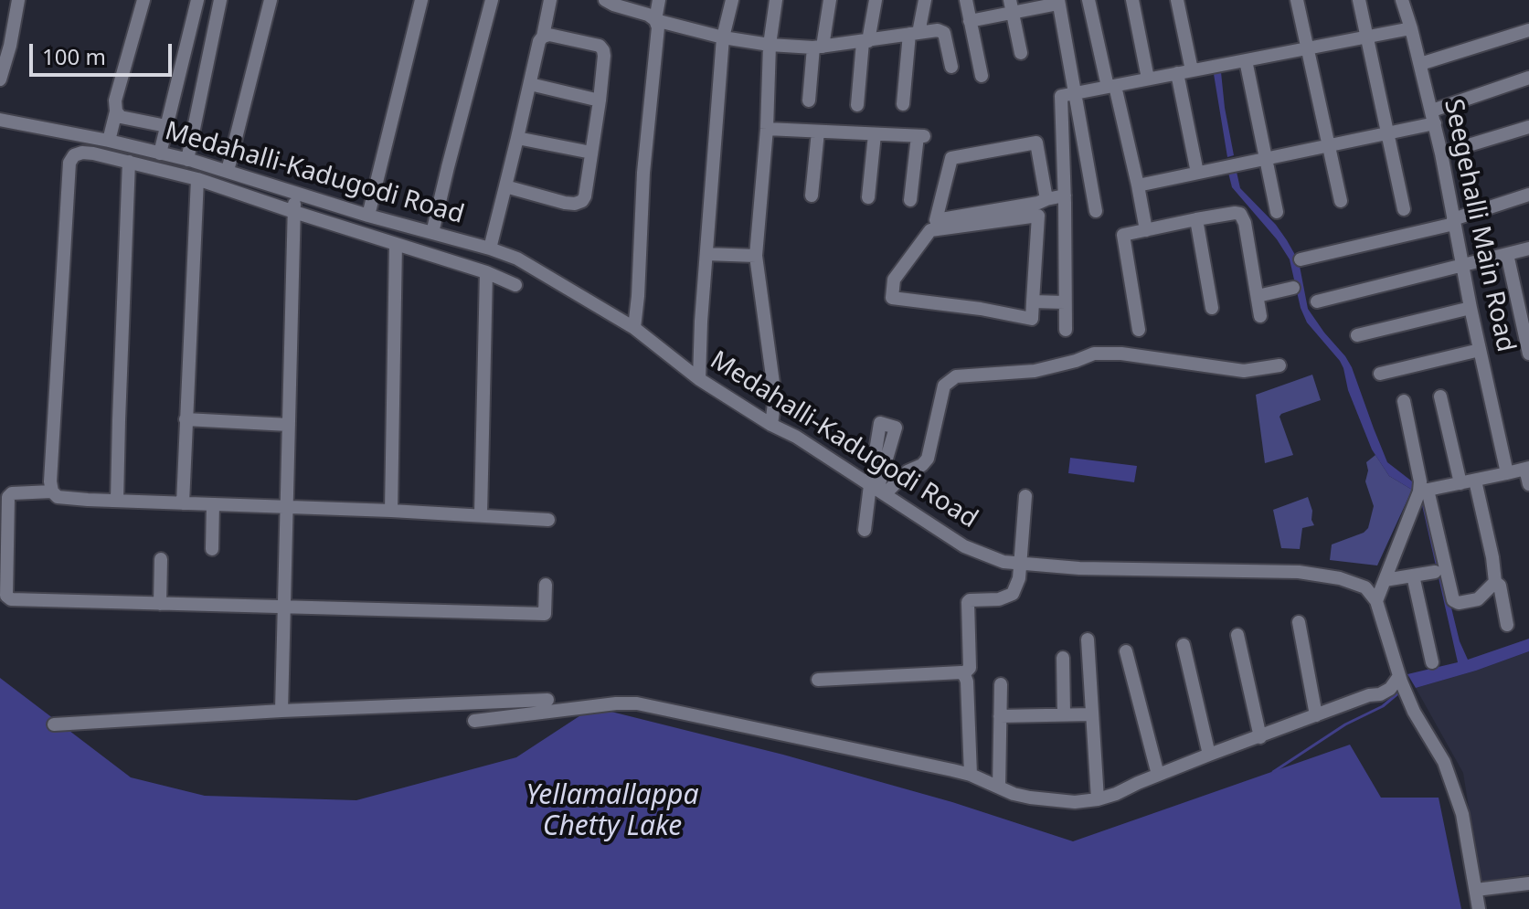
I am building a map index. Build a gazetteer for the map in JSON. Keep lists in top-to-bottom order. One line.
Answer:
{"streets":{"street":["Medahalli-Kadugodi Road","Seegehalli Main Road"]},"water":["Yellamallappa Chetty Lake"],"scale_bar":"100 m"}
